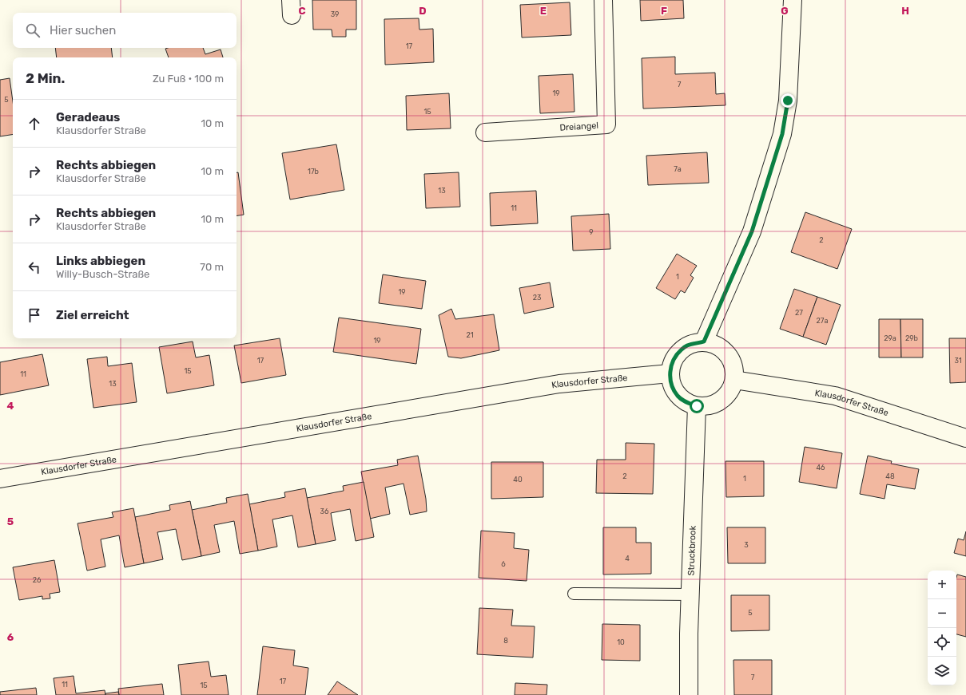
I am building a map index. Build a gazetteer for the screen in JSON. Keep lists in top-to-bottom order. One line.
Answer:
{"streets":{"street":["Dreiangel","Klausdorfer Straße","Struckbrook"]},"crossings":[["Klausdorfer Straße","Struckbrook"]],"house_numbers":["39","17","7","19","5","15","7a","17b","13","11","9","2","1","19","23","27","27a","21","29a","29b","19","17","31","15","11","13","46","2","48","1","40","36","3","4","6","26","5","8","10","7","17","11","15"],"page":{"search":"Hier suchen","heading":["2 Min.","Zu Fuß · 100 m"],"list":[["Geradeaus","Klausdorfer Straße","10 m"],["Rechts abbiegen","Klausdorfer Straße","10 m"],["Rechts abbiegen","Klausdorfer Straße","10 m"],["Links abbiegen","Willy-Busch-Straße","70 m"],"Ziel erreicht"],"map_buttons":["+","−"]},"grid":{"columns":["C","D","E","F","G","H"],"rows":["4","5","6"]}}
